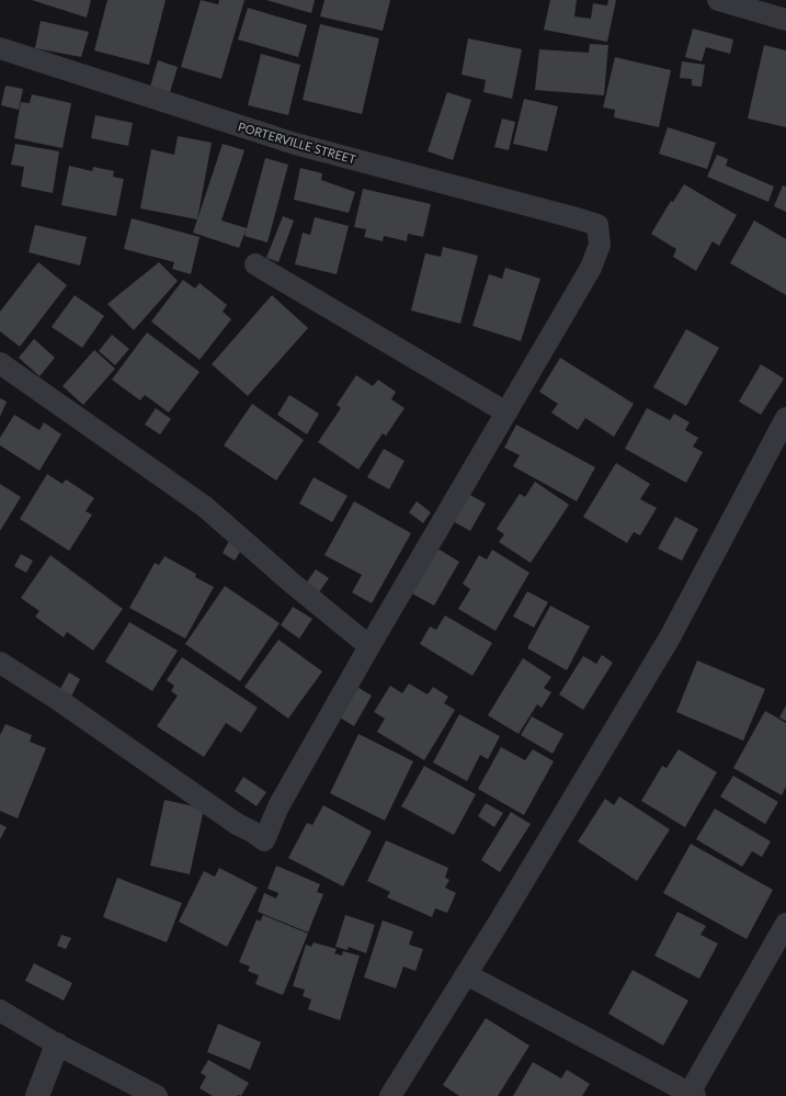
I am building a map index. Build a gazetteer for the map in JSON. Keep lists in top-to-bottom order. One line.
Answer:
{"streets":{"street":["PORTERVILLE STREET"]}}
